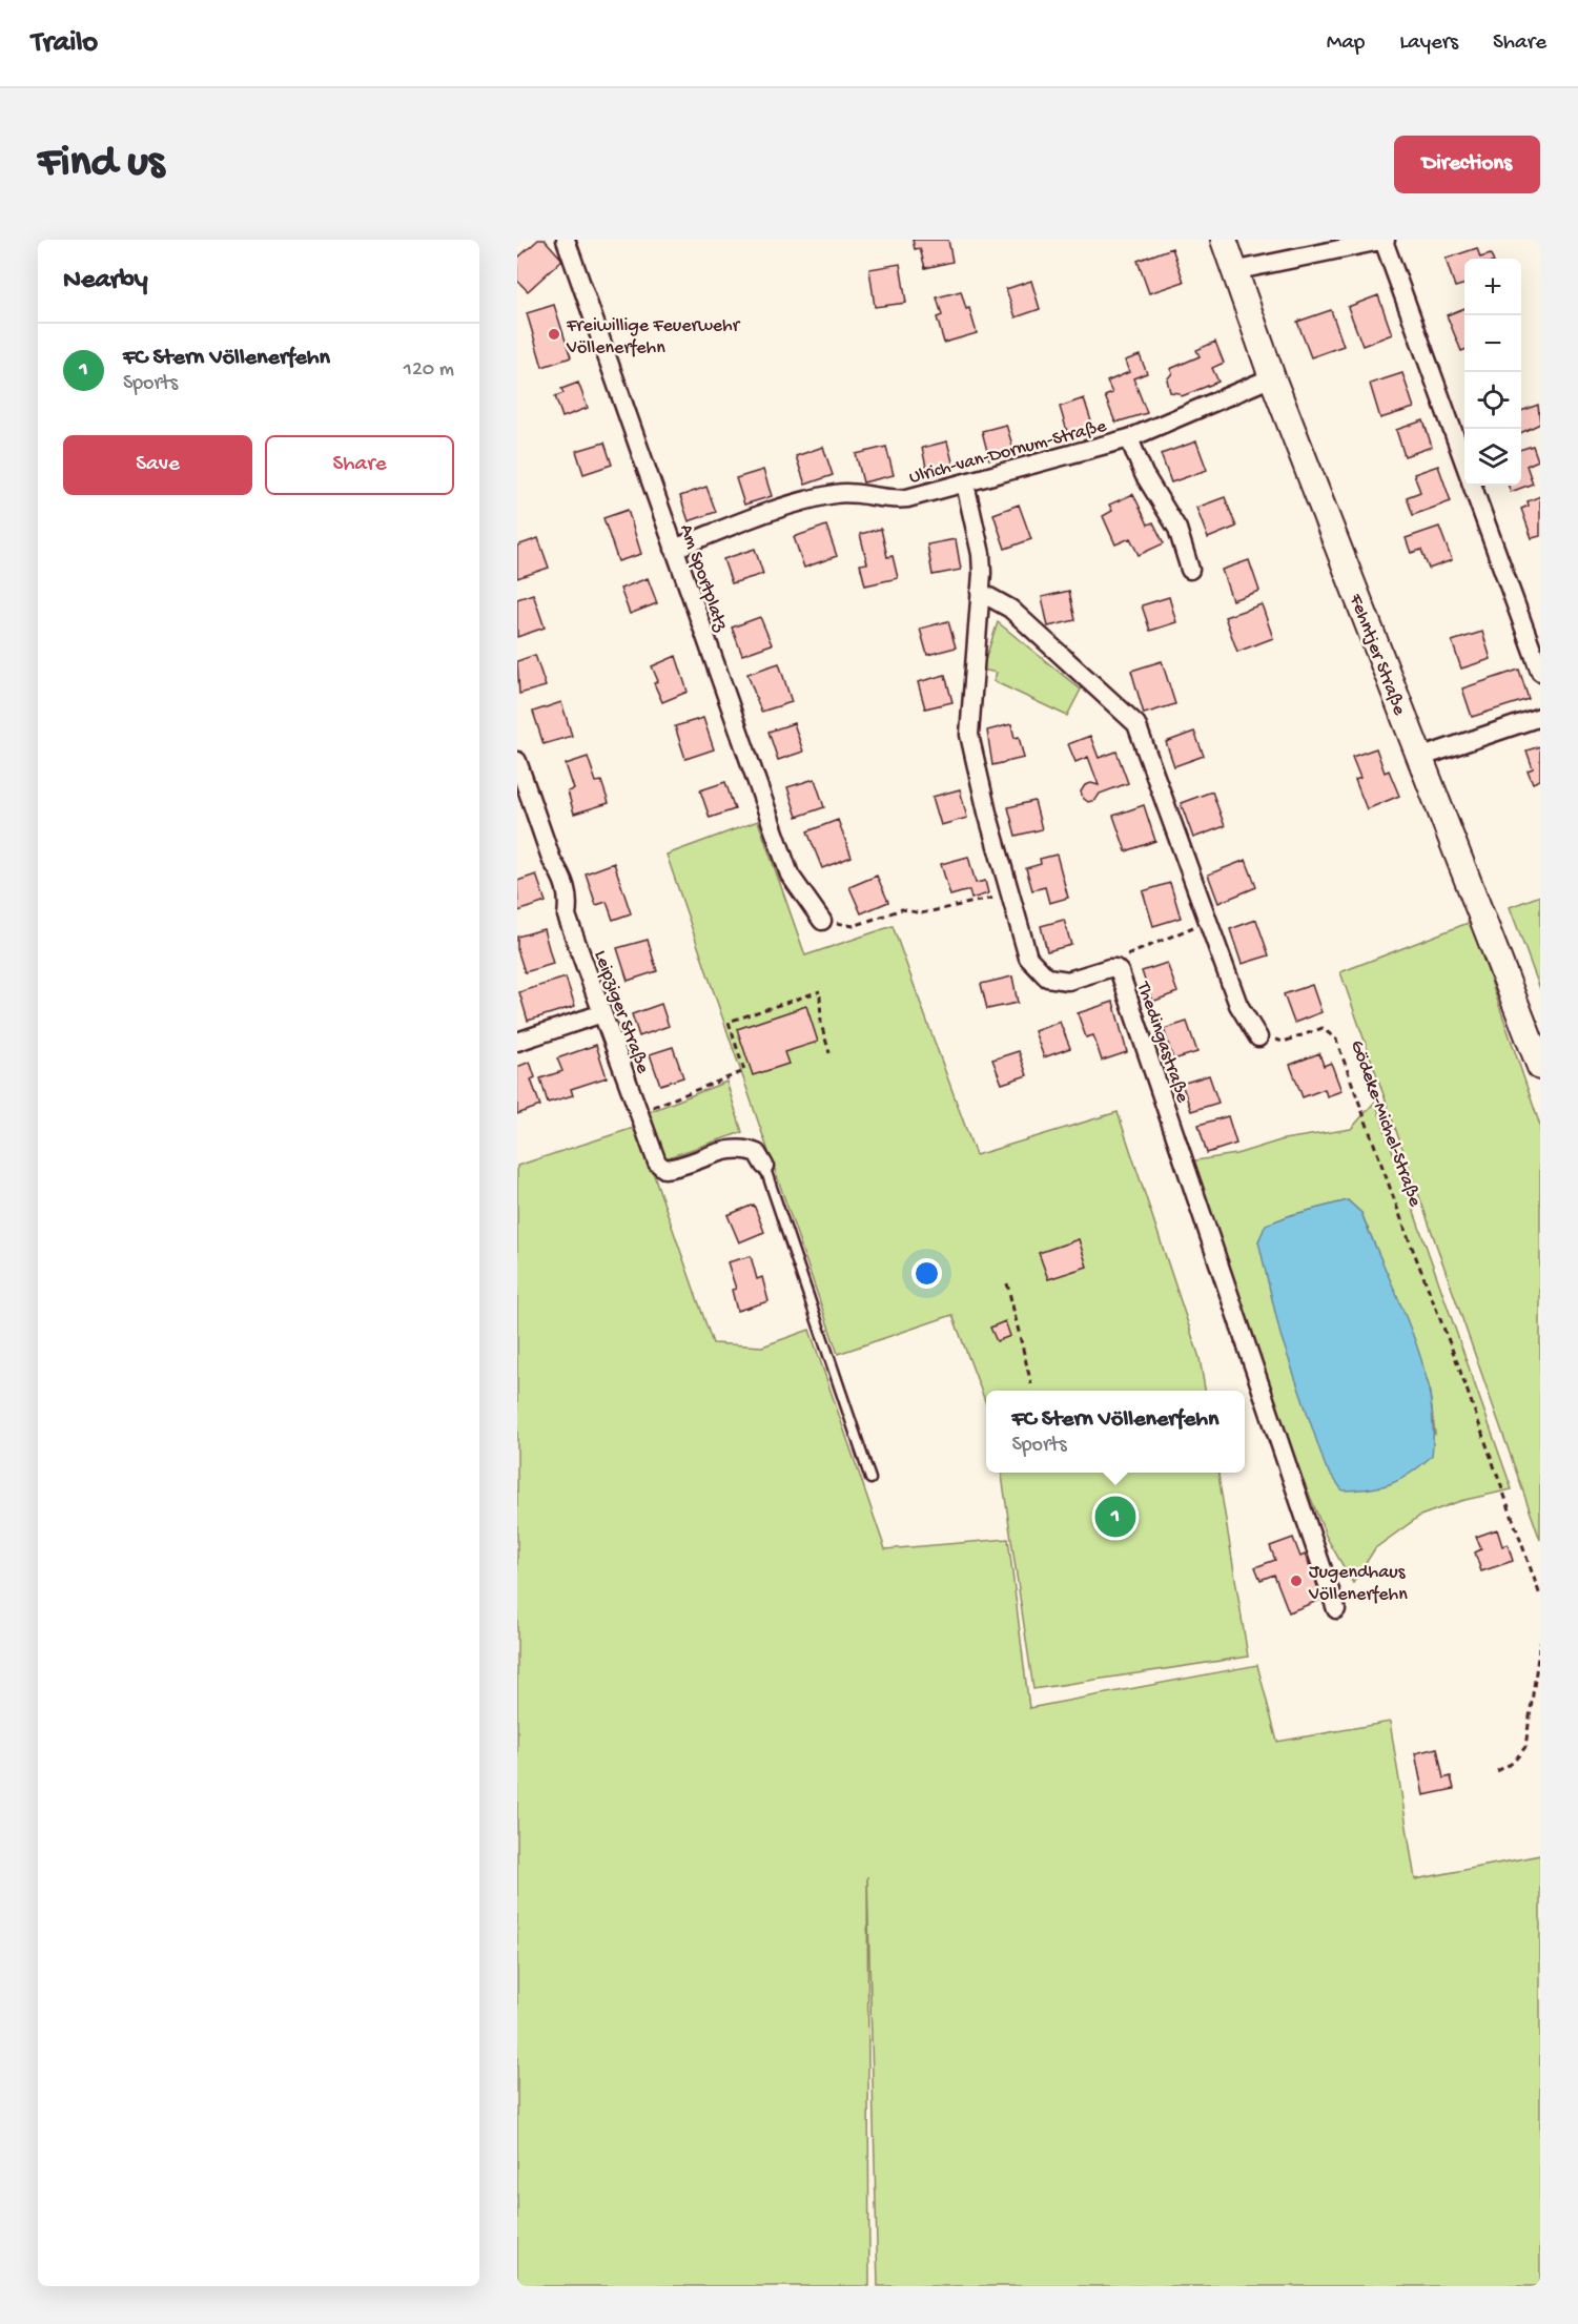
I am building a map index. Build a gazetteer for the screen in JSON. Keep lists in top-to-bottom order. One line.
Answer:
{"streets":{"street":["Ulrich-van-Dornum-Straße","Am Sportplatz","Fehntjer Straße","Leipziger Straße","Thedingastraße"],"path":["Gödeke-Michel-Straße"]},"crossings":[["Ulrich-van-Dornum-Straße","Am Sportplatz"],["Ulrich-van-Dornum-Straße","Fehntjer Straße"],["Ulrich-van-Dornum-Straße","Thedingastraße"]],"places":["Freiwillige Feuerwehr Völlenerfehn","Jugendhaus Völlenerfehn"],"page":{"header":"Trailo","nav":["Map","Layers","Share"],"buttons":["Directions",["Save","Share"]],"title":"Find us","heading":"Nearby","map_buttons":["+","−"],"list":[{"mark":"1","name":"FC Stern Völlenerfehn","note":"Sports","value":"120 m"}],"popup":["FC Stern Völlenerfehn","Sports"],"pins":"1"}}
